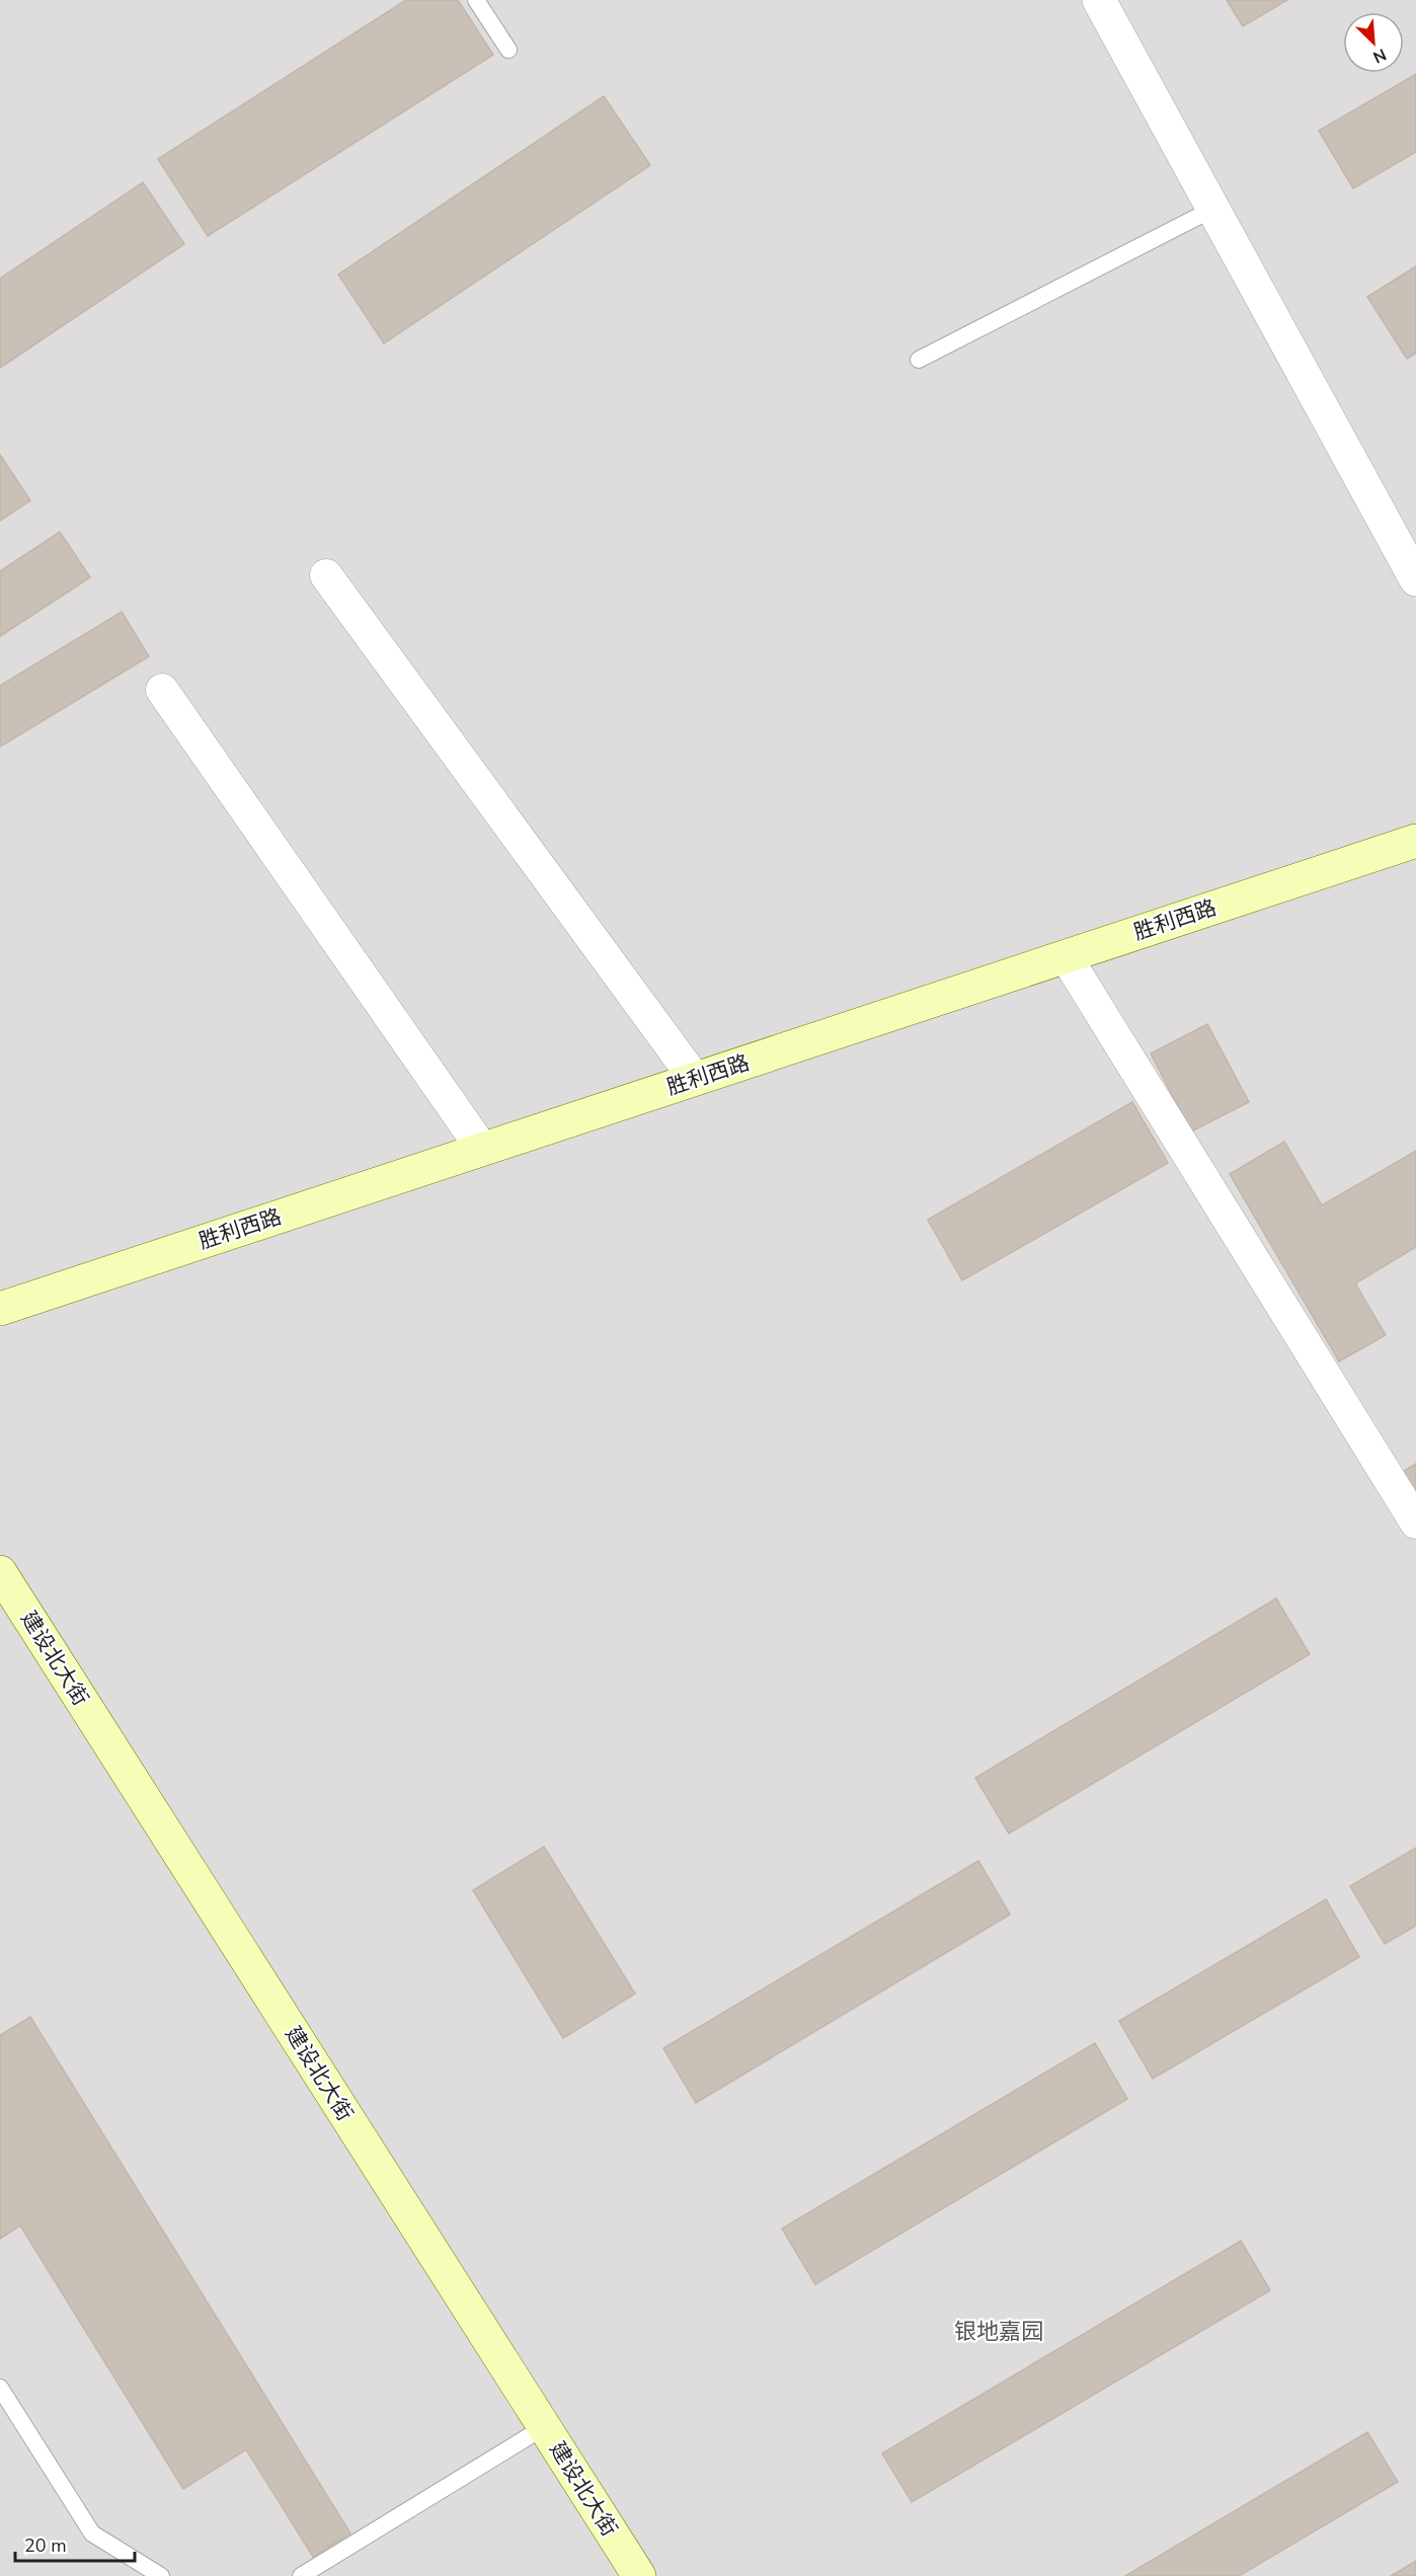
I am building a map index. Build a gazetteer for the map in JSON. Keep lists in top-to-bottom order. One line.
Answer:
{"streets":{"main road":["胜利西路","建设北大街"]},"districts":["银地嘉园"],"scale_bar":"20 m","north":"bottom right"}
